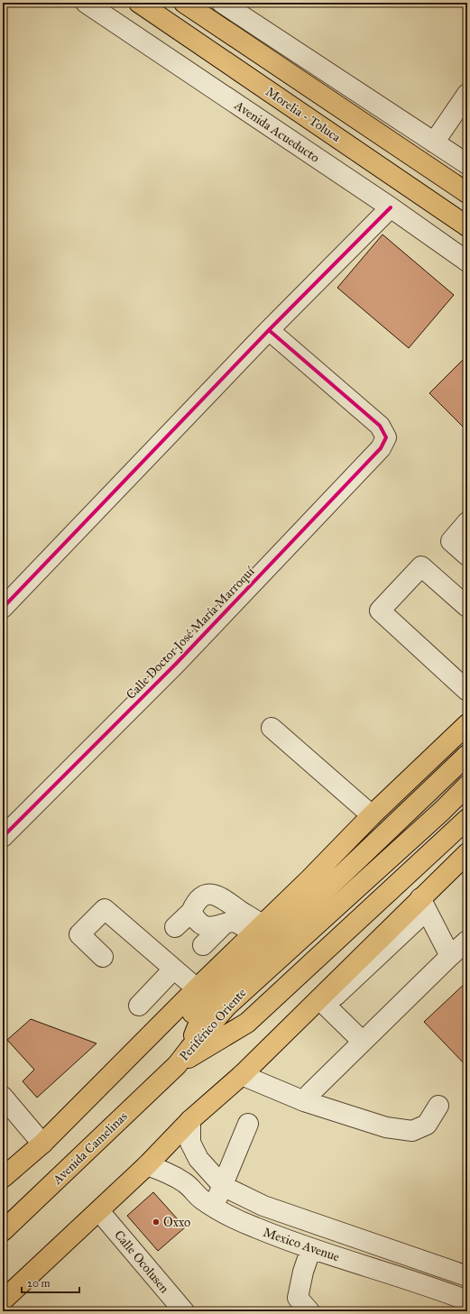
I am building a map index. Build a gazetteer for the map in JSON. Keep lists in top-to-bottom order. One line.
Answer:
{"streets":{"main road":["Morelia - Toluca","Periférico Oriente","Avenida Camelinas"],"street":["Avenida Acueducto","Calle Doctor José María Marroquí","Mexico Avenue","Calle Ocolusen"]},"crossings":[["Periférico Oriente","Avenida Camelinas"]],"places":["Oxxo"],"scale_bar":"20 m"}
